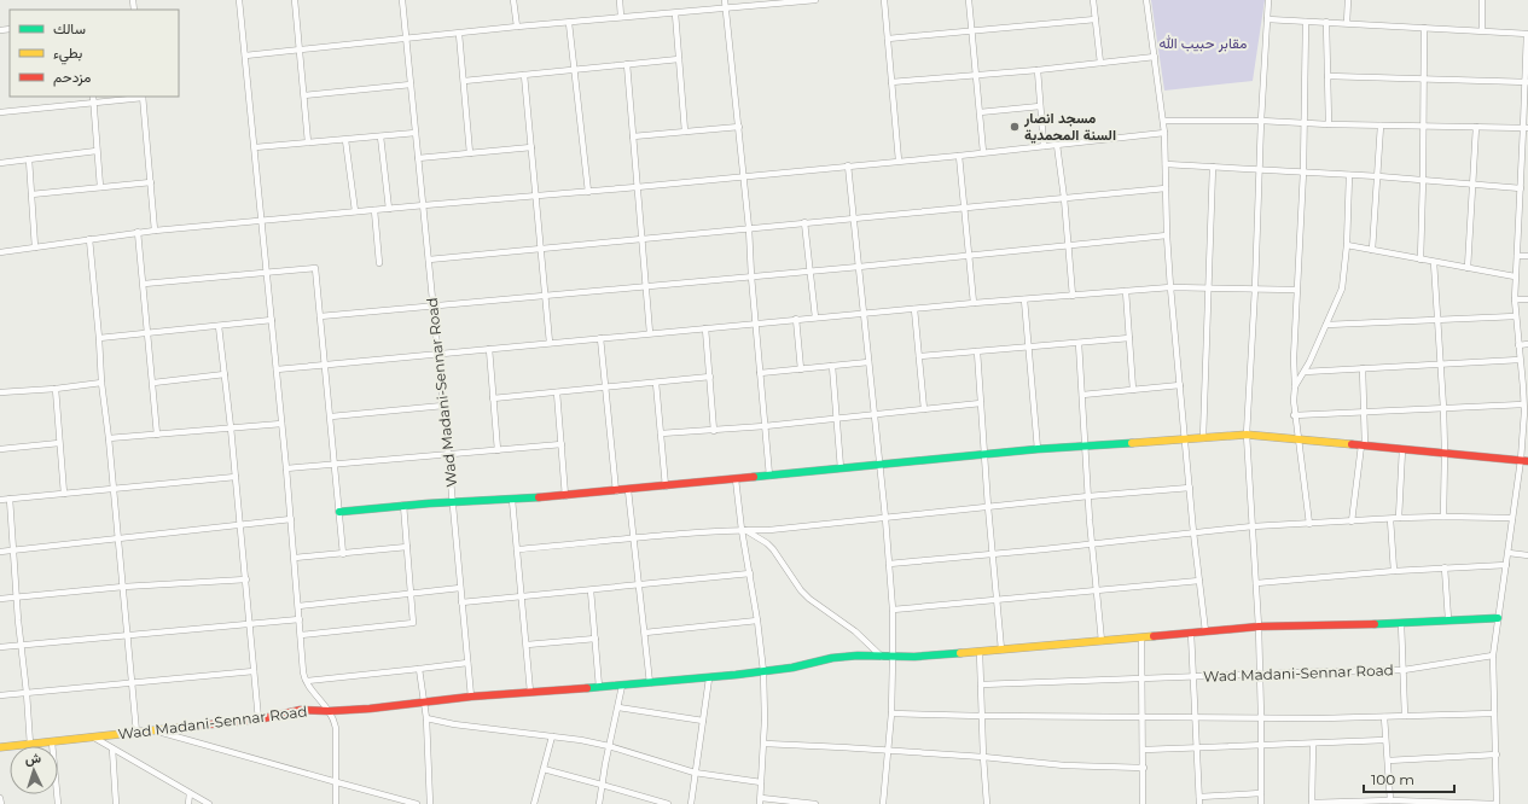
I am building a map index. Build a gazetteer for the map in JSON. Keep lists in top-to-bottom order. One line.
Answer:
{"streets":{"street":["Wad Madani-Sennar Road"]},"parks":["مقابر حبيب الله"],"places":["مسجد انصار السنة المحمدية"],"legend":["سالك","بطيء","مزدحم"],"scale_bar":"100 m","north":"top"}
